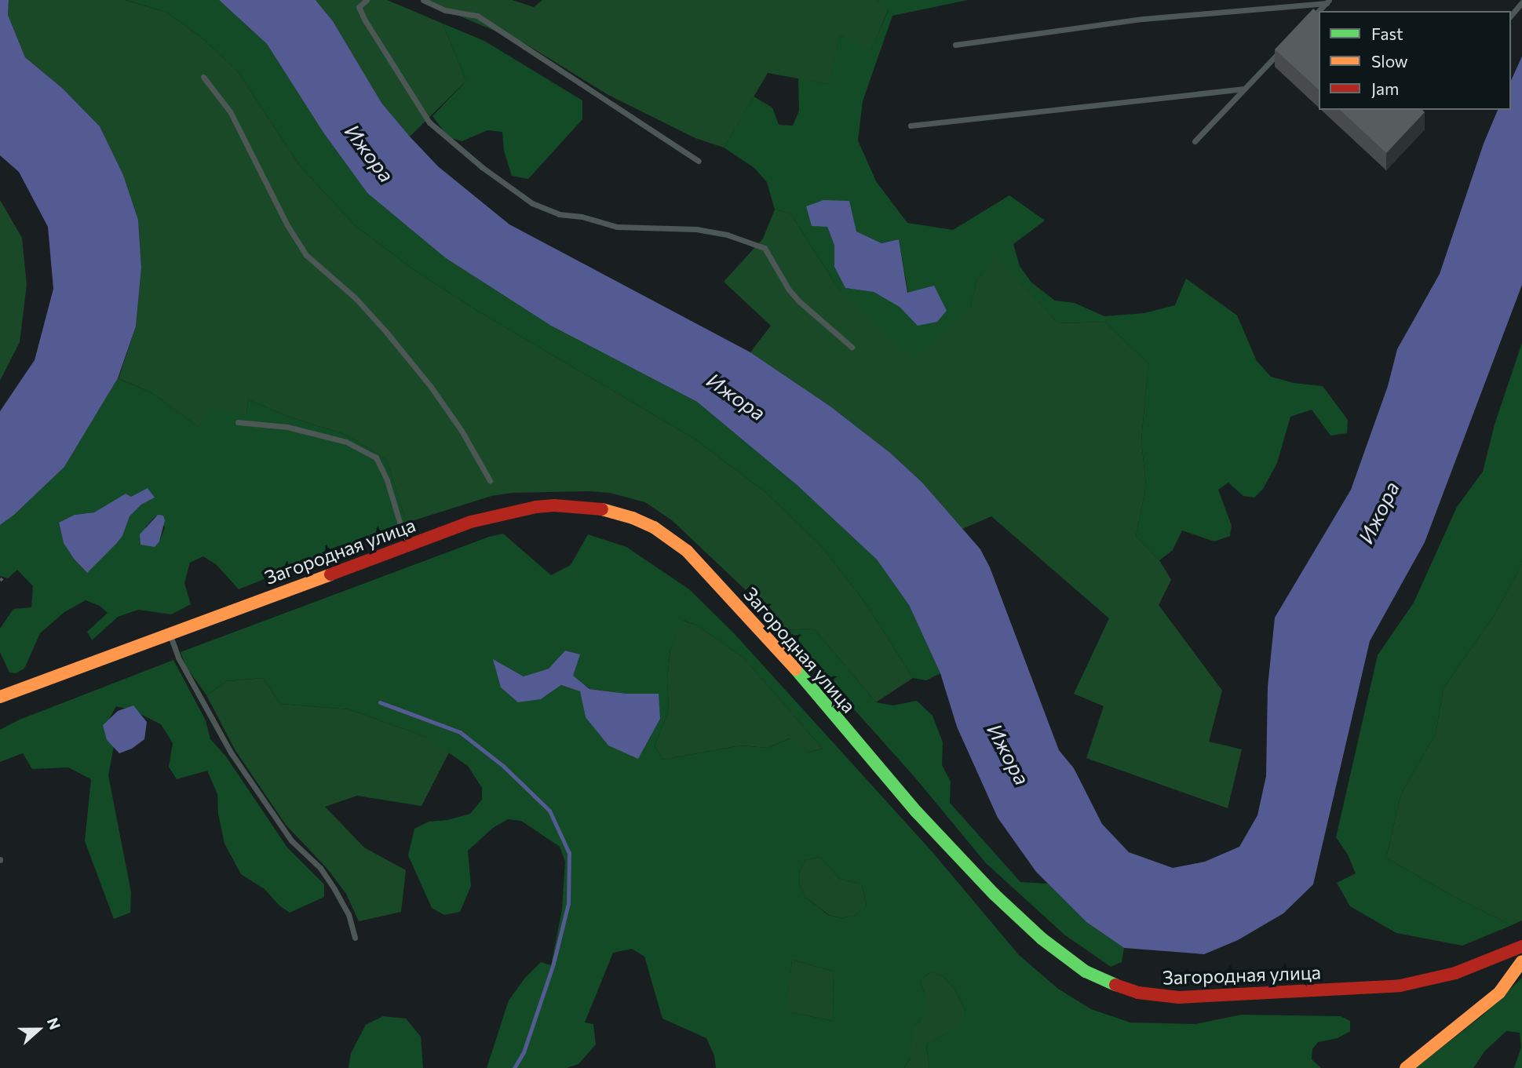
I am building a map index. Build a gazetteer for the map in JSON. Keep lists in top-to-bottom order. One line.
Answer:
{"streets":{"main road":["Загородная улица"]},"water":["Ижора"],"legend":["Fast","Slow","Jam"],"north":"right"}
